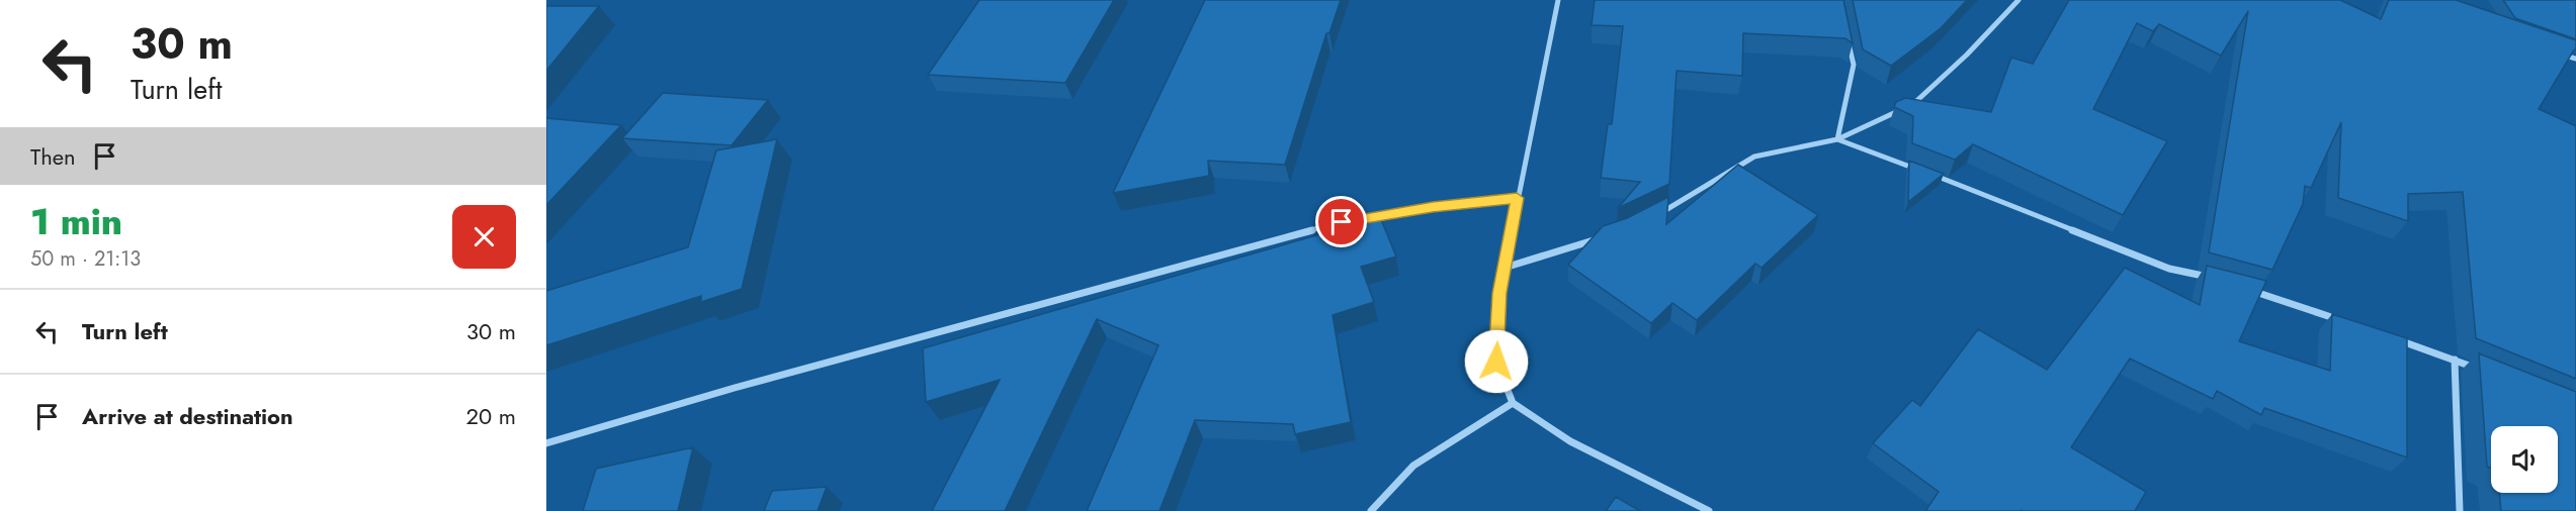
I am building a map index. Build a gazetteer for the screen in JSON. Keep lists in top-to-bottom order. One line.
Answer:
{"page":{"turn":["30 m","Turn left"],"then":"Then","heading":["1 min","50 m · 21:13"],"list":[{"name":"Turn left","value":"30 m"},{"name":"Arrive at destination","value":"20 m"}]}}
